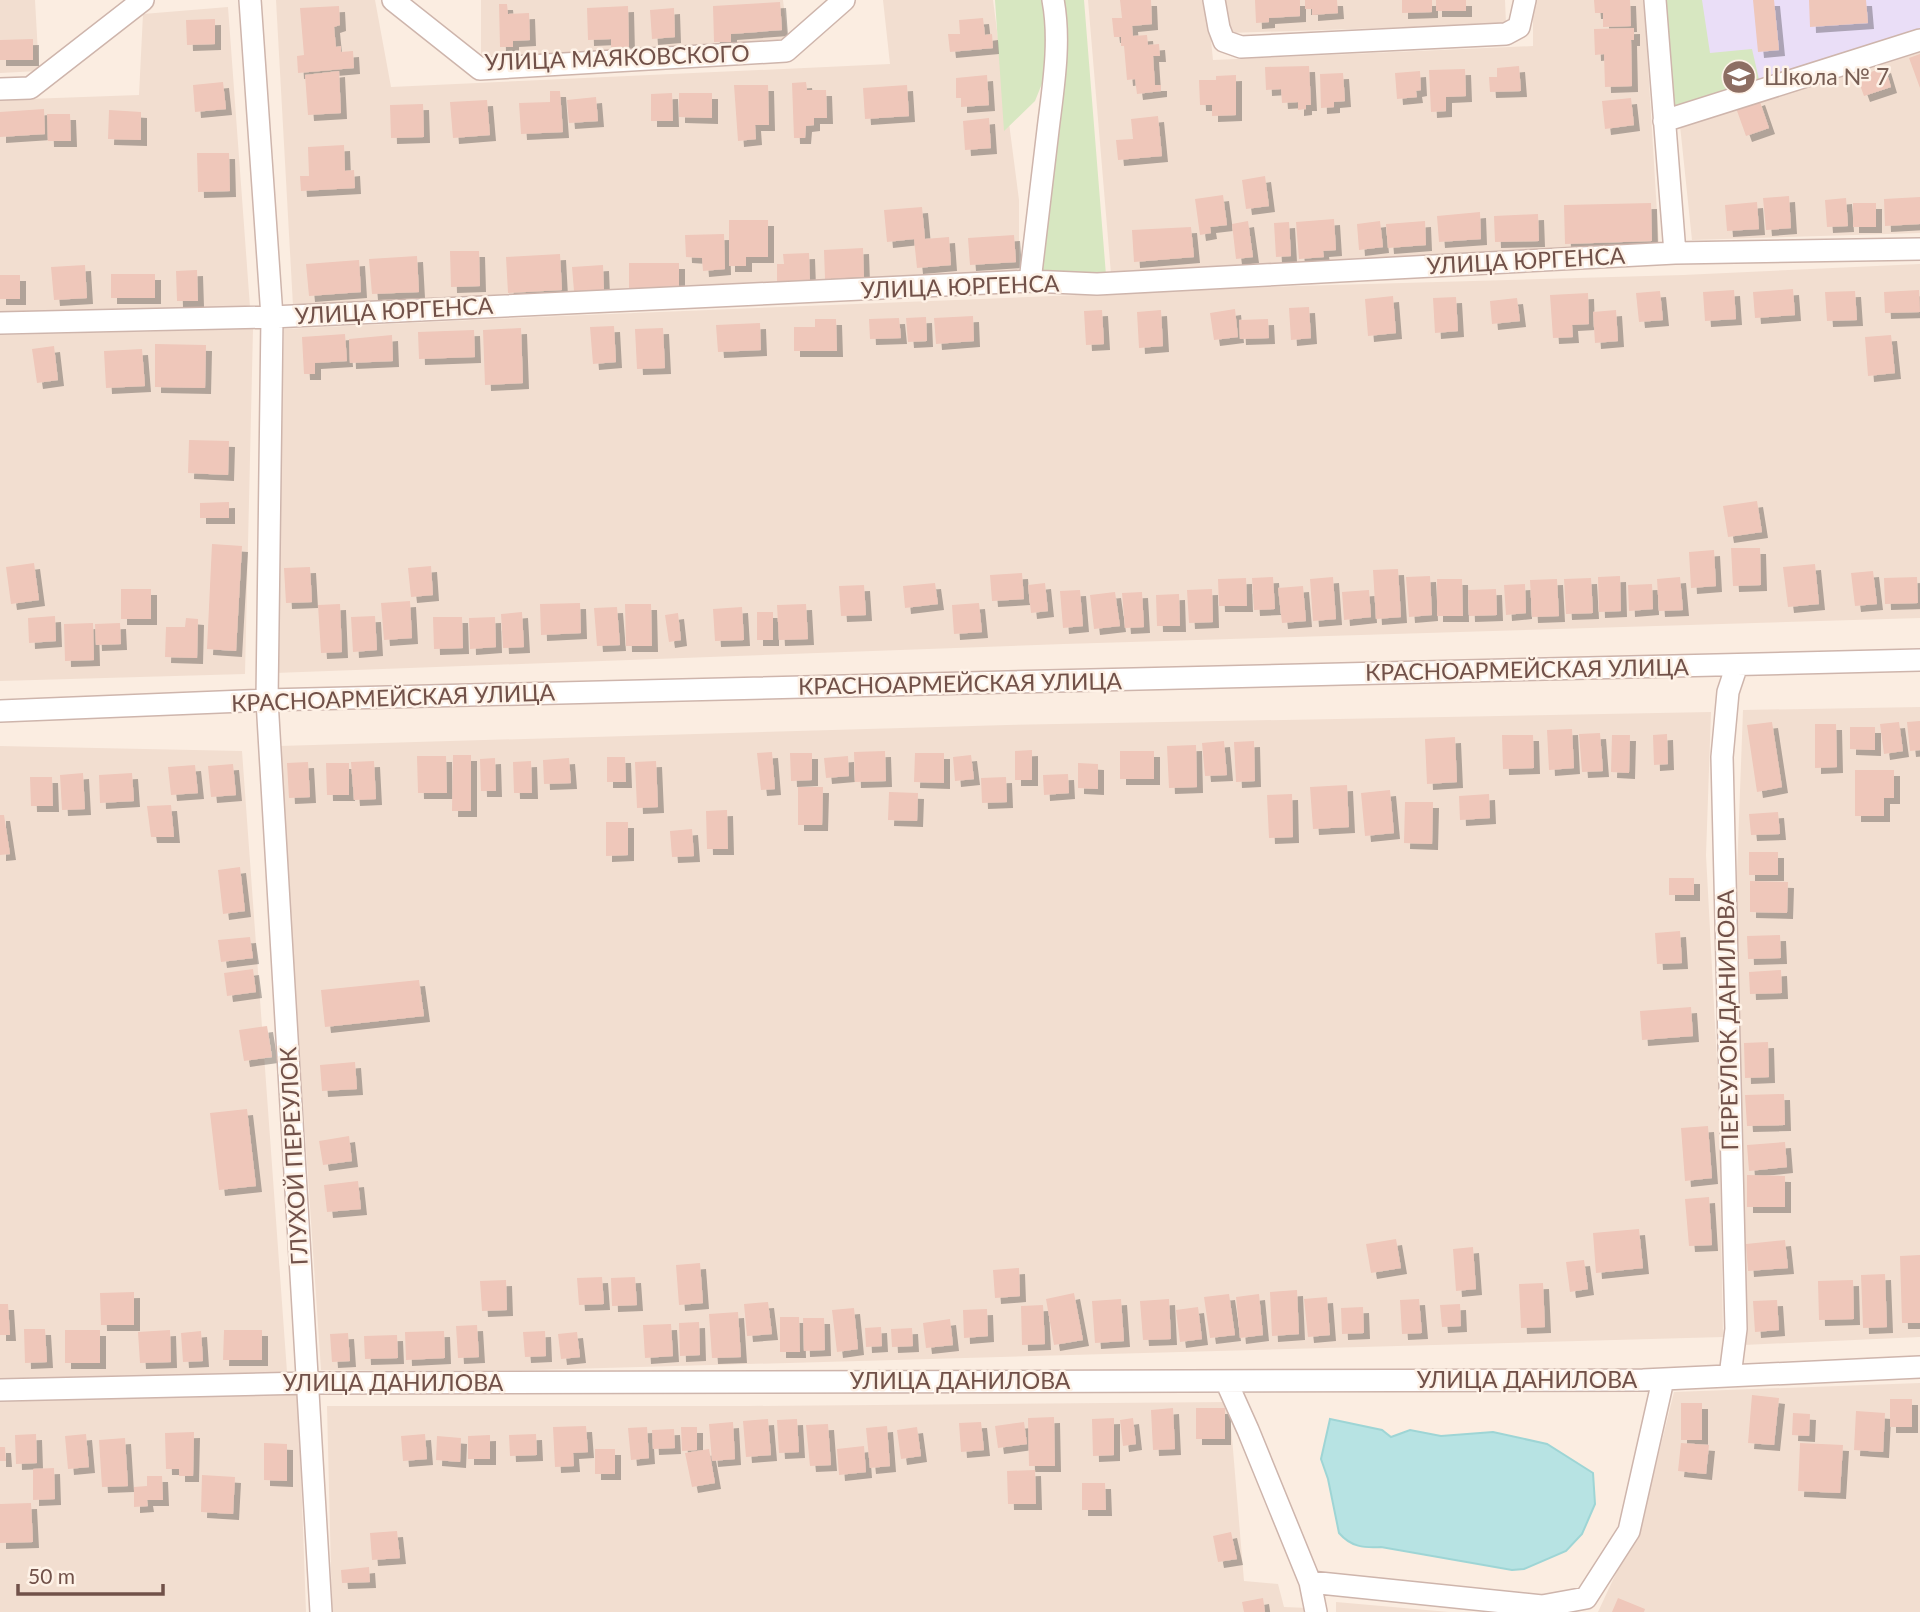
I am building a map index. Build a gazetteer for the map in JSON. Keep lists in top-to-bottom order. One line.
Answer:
{"streets":{"street":["УЛИЦА МАЯКОВСКОГО","УЛИЦА ЮРГЕНСА","КРАСНОАРМЕЙСКАЯ УЛИЦА","ПЕРЕУЛОК ДАНИЛОВА","ГЛУХОЙ ПЕРЕУЛОК","УЛИЦА ДАНИЛОВА"]},"crossings":[["УЛИЦА ЮРГЕНСА","ГЛУХОЙ ПЕРЕУЛОК"],["КРАСНОАРМЕЙСКАЯ УЛИЦА","ПЕРЕУЛОК ДАНИЛОВА"],["КРАСНОАРМЕЙСКАЯ УЛИЦА","ГЛУХОЙ ПЕРЕУЛОК"],["ПЕРЕУЛОК ДАНИЛОВА","УЛИЦА ДАНИЛОВА"],["ГЛУХОЙ ПЕРЕУЛОК","УЛИЦА ДАНИЛОВА"]],"places":{"school or university":["Школа № 7"]},"scale_bar":"50 m"}
